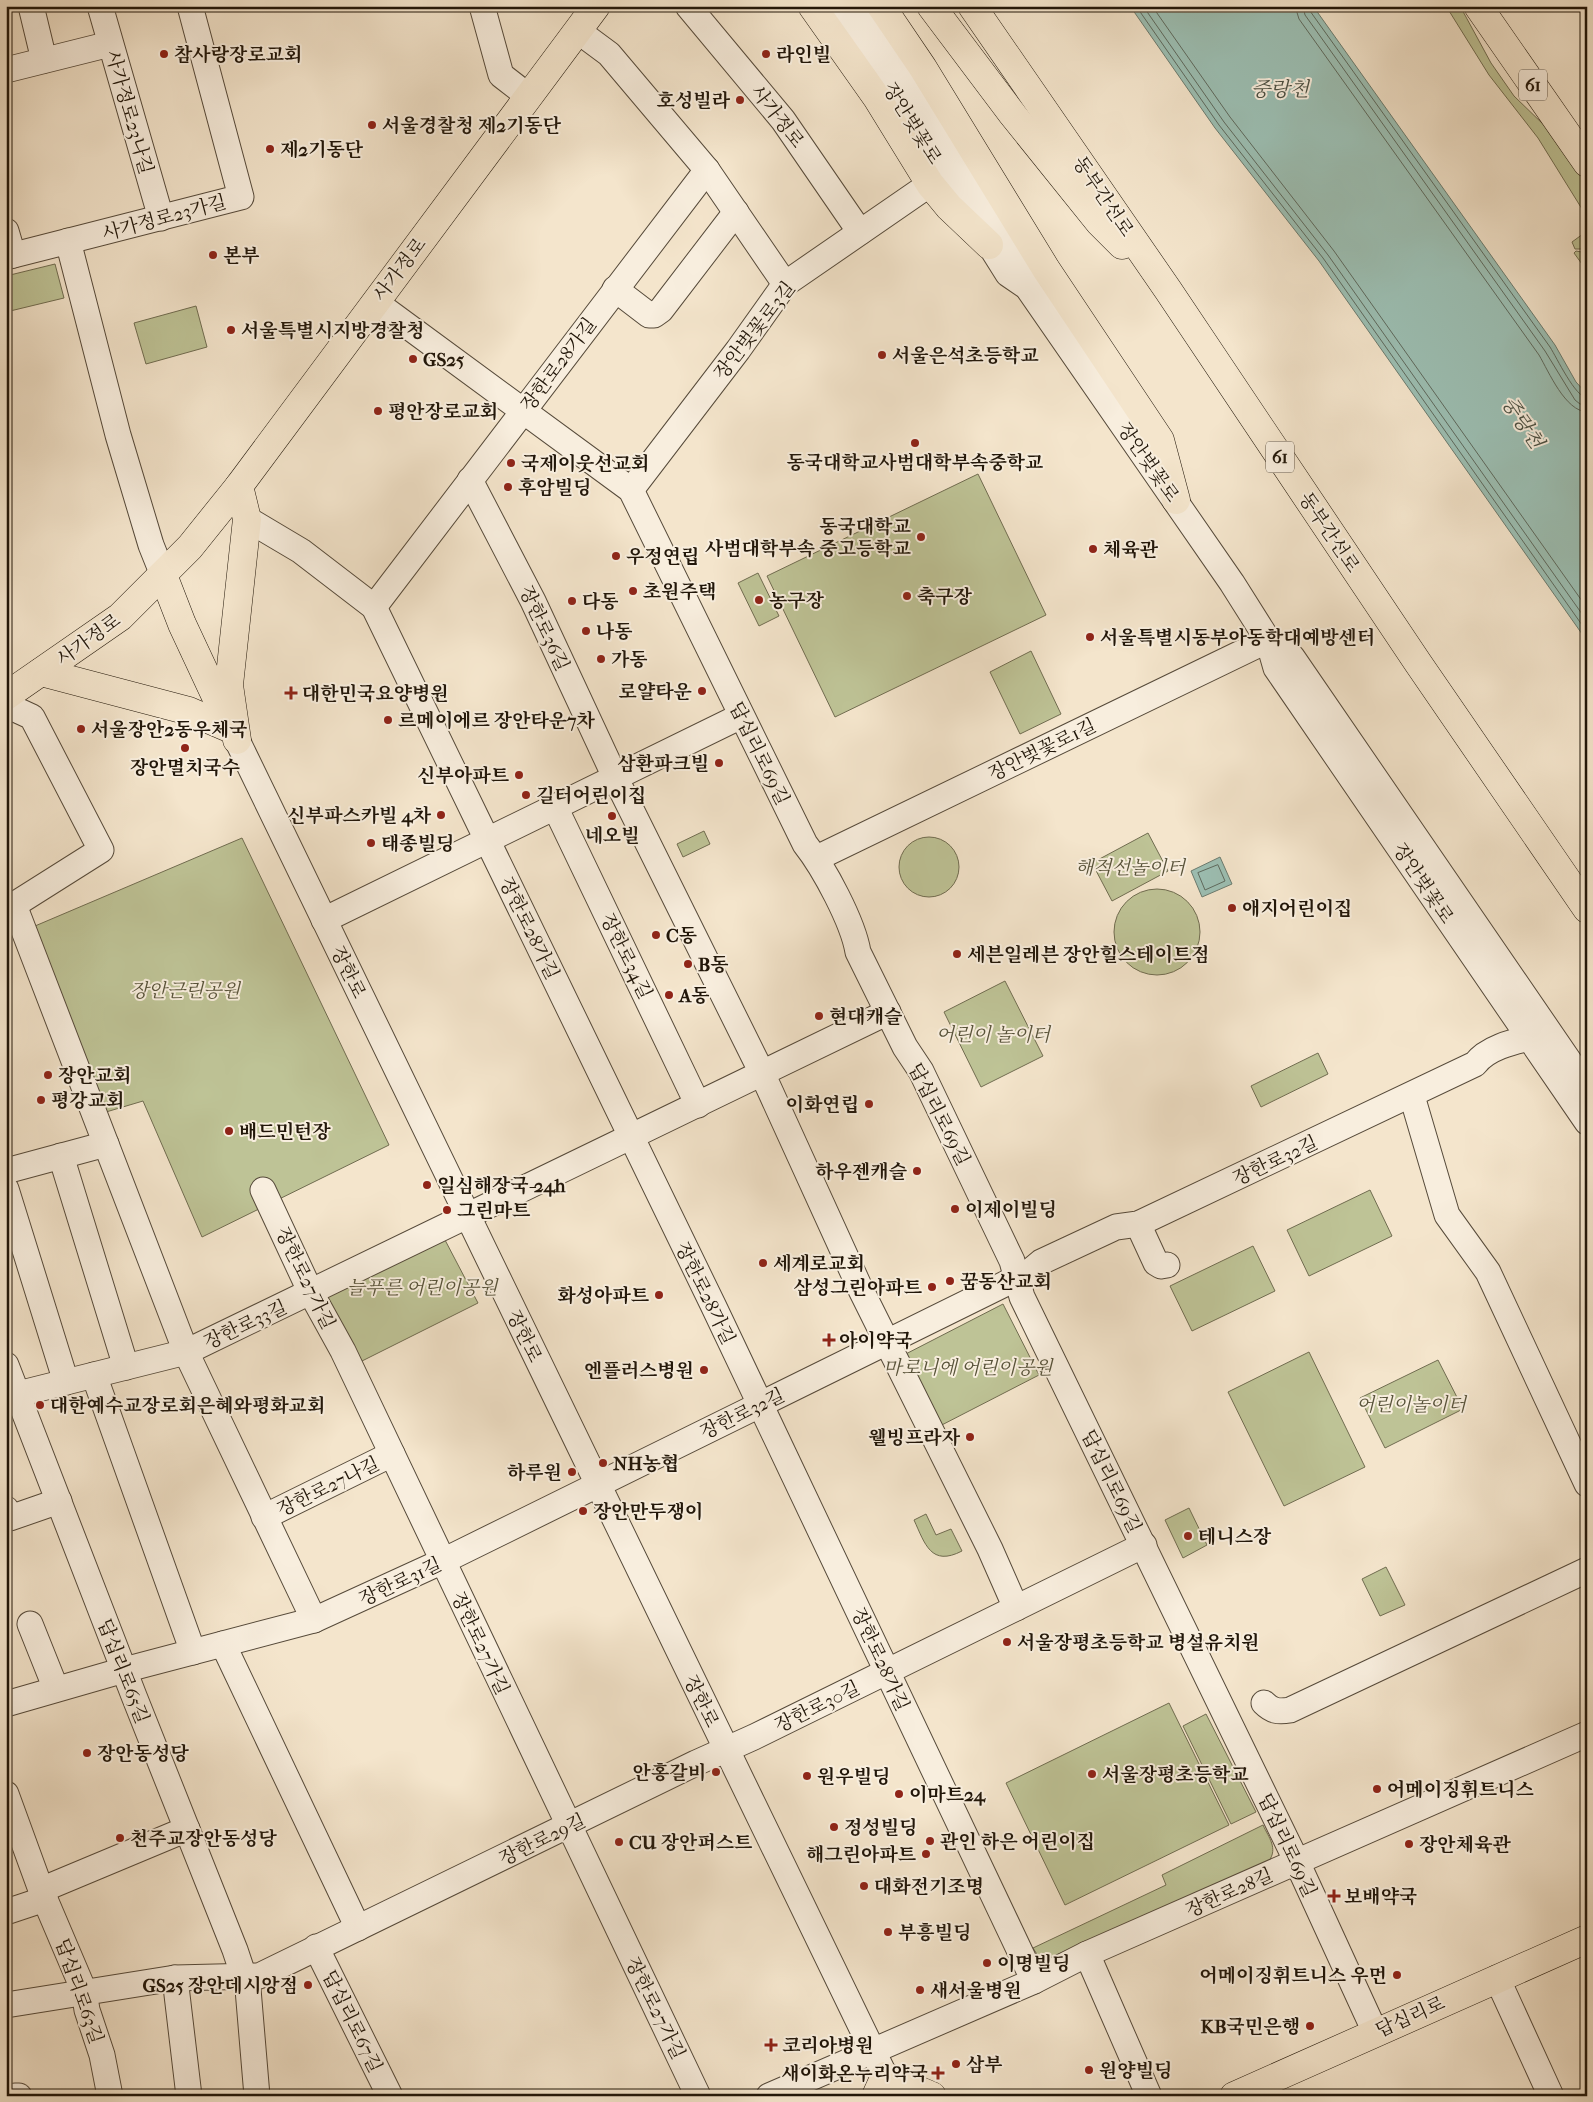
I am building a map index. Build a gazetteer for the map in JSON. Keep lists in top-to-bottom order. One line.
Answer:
{"streets":{"main road":["61","사가정로","동부간선로","장한로","답십리로"],"street":["사가정로23나길","장안벚꽃로","사가정로23가길","장안벚꽃로3길","장한로28가길","장한로36길","장안벚꽃로1길","답십리로69길","장한로34길","장한로32길","장한로27가길","장한로33길","장한로27나길","장한로31길","답십리로65길","장한로30길","장한로29길","장한로28길","답십리로63길","답십리로67길"]},"crossings":[["사가정로23나길","사가정로23가길"],["사가정로","장안벚꽃로3길"],["사가정로","답십리로69길"],["사가정로","장한로"],["장안벚꽃로","장안벚꽃로1길"],["장안벚꽃로","장한로32길"],["장안벚꽃로3길","답십리로69길"],["장한로28가길","장한로36길"],["장한로28가길","답십리로69길"],["장한로28가길","장한로32길"],["장한로28가길","장한로30길"],["장한로28가길","장한로28길"],["장안벚꽃로1길","답십리로69길"],["답십리로69길","장한로32길"],["답십리로69길","장한로30길"],["답십리로69길","장한로28길"],["답십리로69길","답십리로"],["장한로","장한로32길"],["장한로","장한로33길"],["장한로","장한로31길"],["장한로","장한로30길"],["장한로","장한로29길"],["장한로","장한로28길"],["장한로32길","장한로31길"],["장한로27가길","장한로33길"],["장한로27가길","장한로27나길"],["장한로27가길","장한로31길"],["장한로27가길","장한로29길"],["장한로33길","답십리로65길"],["장한로31길","답십리로65길"],["답십리로65길","장한로29길"],["장한로30길","장한로29길"],["장한로29길","답십리로63길"],["장한로29길","답십리로67길"]],"water":["중랑천"],"parks":["해적선놀이터","장안근린공원","어린이 놀이터","늘푸른 어린이공원","마로니에 어린이공원","어린이놀이터"],"places":{"other":["참사랑장로교회","라인빌","호성빌라","서울경찰청 제2기동단","제2기동단","본부","서울특별시지방경찰청","서울은석초등학교","GS25","평안장로교회","동국대학교사범대학부속중학교","국제이웃선교회","후암빌딩","동국대학교 사범대학부속 중고등학교","체육관","우정연립","초원주택","축구장","농구장","다동","나동","서울특별시동부아동학대예방센터","가동","로얄타운","르메이에르 장안타운7차","서울장안2동우체국","장안멸치국수","삼환파크빌","신부아파트","길터어린이집","신부파스카빌 4차","네오빌","태종빌딩","애지어린이집","C동","세븐일레븐 장안힐스테이트점","B동","A동","현대캐슬","장안교회","평강교회","이화연립","배드민턴장","하우젠캐슬","일심해장국-24h","이제이빌딩","그린마트","세계로교회","꿈동산교회","삼성그린아파트","화성아파트","엔플러스병원","대한예수교장로회은혜와평화교회","웰빙프라자","NH농협","하루원","장안만두쟁이","테니스장","서울장평초등학교 병설유치원","장안동성당","안홍갈비","서울장평초등학교","원우빌딩","어메이징휘트니스","이마트24","정성빌딩","천주교장안동성당","관인 하은 어린이집","CU 장안퍼스트","장안체육관","해그린아파트","대화전기조명","부흥빌딩","이명빌딩","어메이징휘트니스 우먼","GS25 장안데시앙점","새서울병원","KB국민은행","삼부","원양빌딩"],"health":["대한민국요양병원","아이약국","보배약국","코리아병원","새이화온누리약국"]}}
